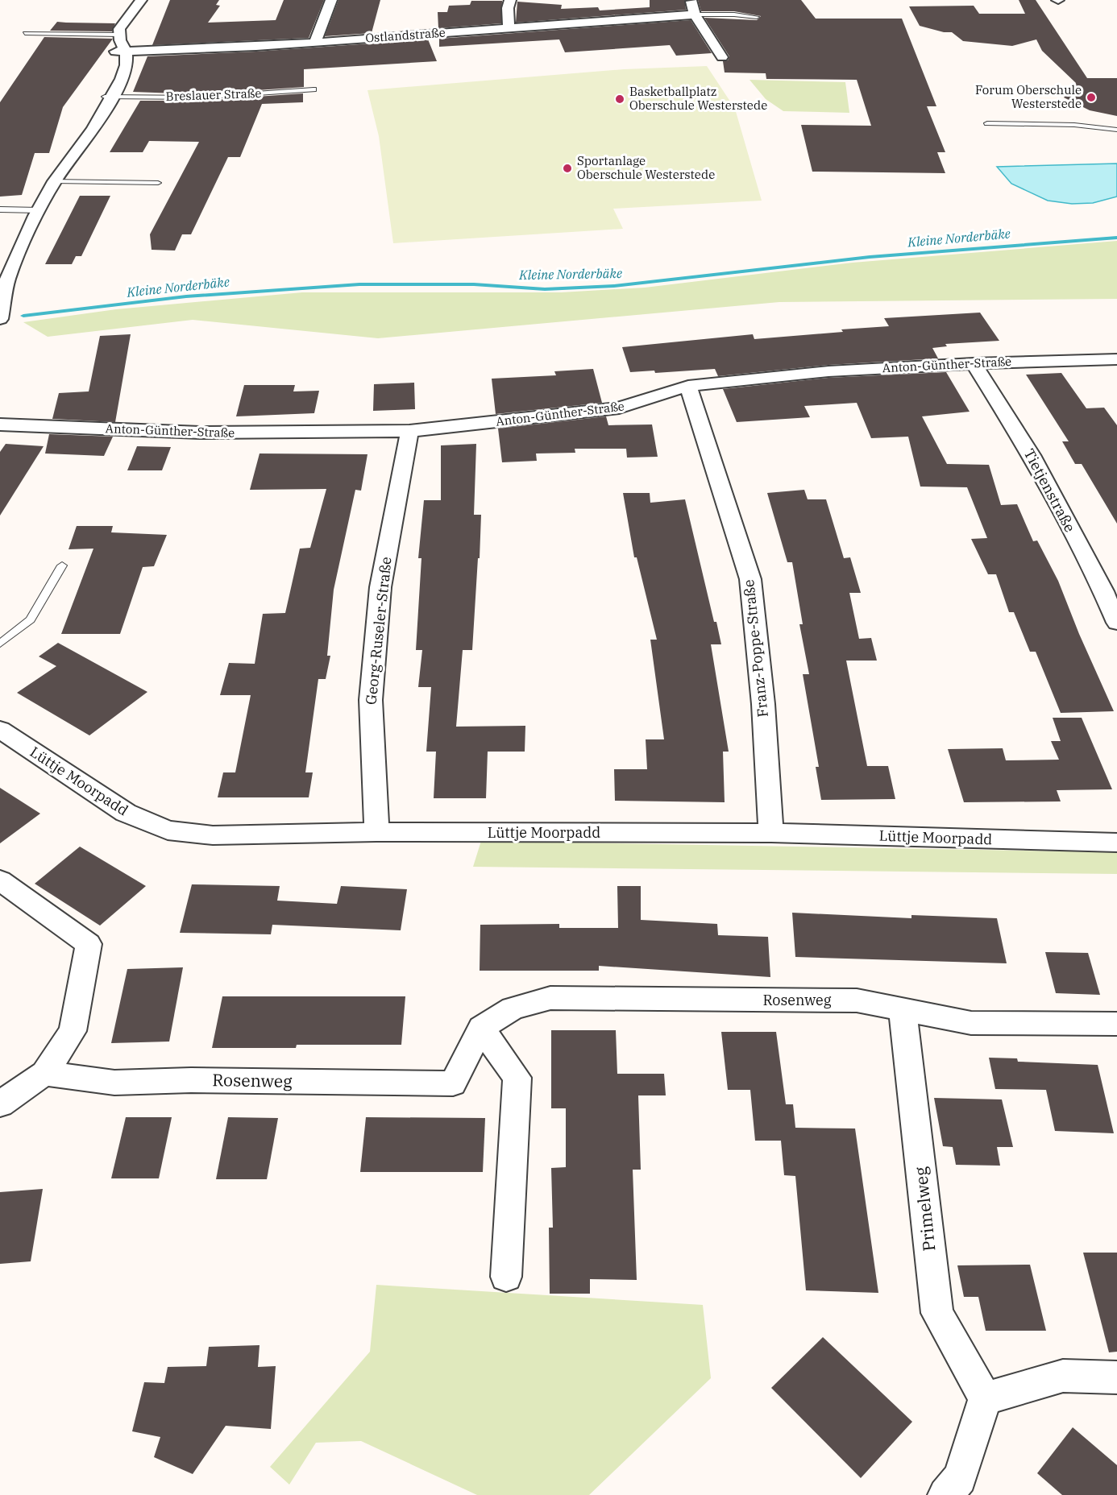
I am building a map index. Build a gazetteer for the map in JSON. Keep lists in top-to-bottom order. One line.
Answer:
{"streets":{"street":["Ostlandstraße","Anton-Günther-Straße","Tietjenstraße","Georg-Ruseler-Straße","Franz-Poppe-Straße","Lüttje Moorpadd","Rosenweg","Primelweg"],"lane":["Breslauer Straße"]},"crossings":[["Anton-Günther-Straße","Tietjenstraße"],["Anton-Günther-Straße","Georg-Ruseler-Straße"],["Anton-Günther-Straße","Franz-Poppe-Straße"],["Georg-Ruseler-Straße","Lüttje Moorpadd"],["Franz-Poppe-Straße","Lüttje Moorpadd"],["Rosenweg","Primelweg"]],"water":["Kleine Norderbäke"],"places":["Forum Oberschule Westerstede","Basketballplatz Oberschule Westerstede","Sportanlage Oberschule Westerstede"]}
